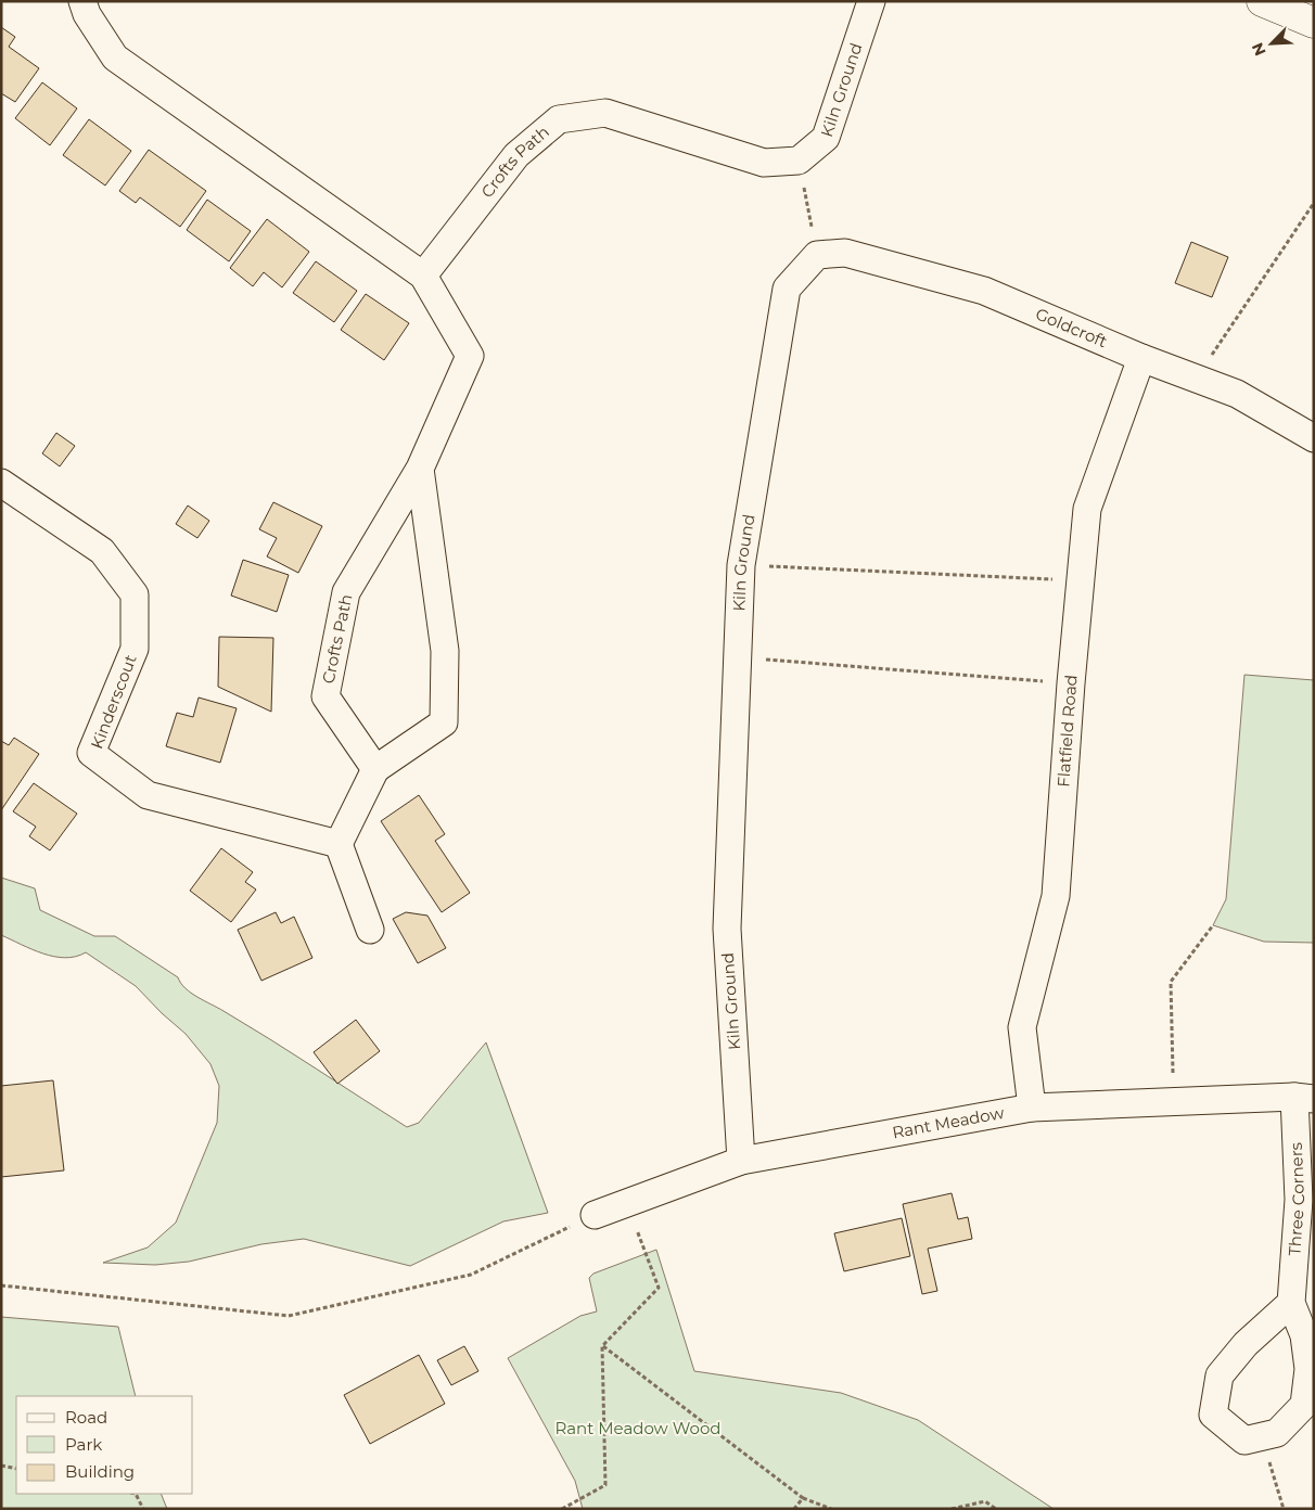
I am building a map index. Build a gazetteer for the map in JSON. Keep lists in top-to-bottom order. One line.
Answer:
{"streets":{"street":["Kiln Ground","Crofts Path","Goldcroft","Kinderscout","Flatfield Road","Rant Meadow","Three Corners"]},"crossings":[["Kiln Ground","Crofts Path"],["Kiln Ground","Goldcroft"],["Kiln Ground","Rant Meadow"],["Goldcroft","Flatfield Road"],["Flatfield Road","Rant Meadow"],["Rant Meadow","Three Corners"]],"parks":["Rant Meadow Wood"],"legend":["Road","Park","Building"],"north":"bottom left"}
